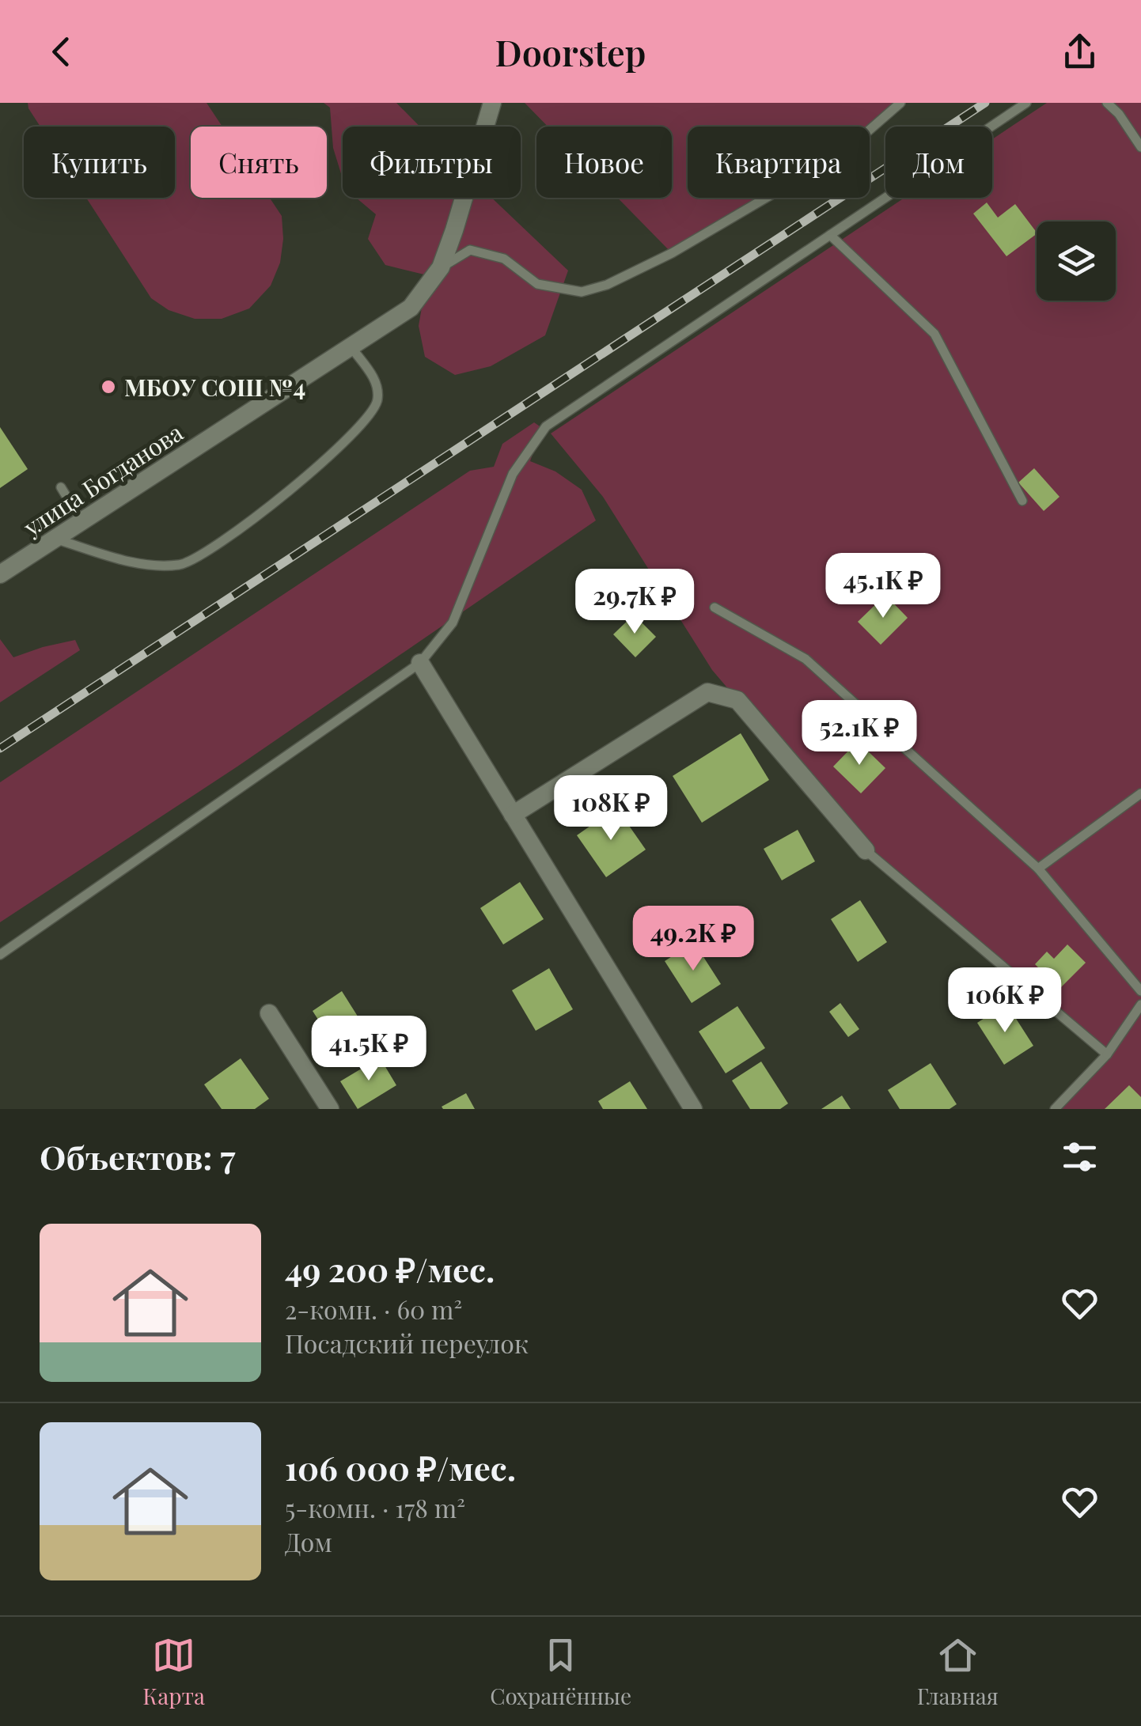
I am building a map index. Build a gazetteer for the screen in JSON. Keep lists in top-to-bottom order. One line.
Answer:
{"streets":{"street":["улица Богданова"]},"places":["МБОУ СОШ №4"],"page":{"header":"Doorstep","chip":["Купить","Снять","Фильтры","Новое","Квартира","Дом"],"price":["45.1K ₽","29.7K ₽","52.1K ₽","108K ₽","49.2K ₽","106K ₽","41.5K ₽"],"heading":"Объектов: 7","list":[{"name":"49 200 ₽/мес.","note":"2-комн. · 60 m² · Посадский переулок"},{"name":"106 000 ₽/мес.","note":"5-комн. · 178 m² · Дом"}],"tabs":["Карта","Сохранённые","Главная"]}}
